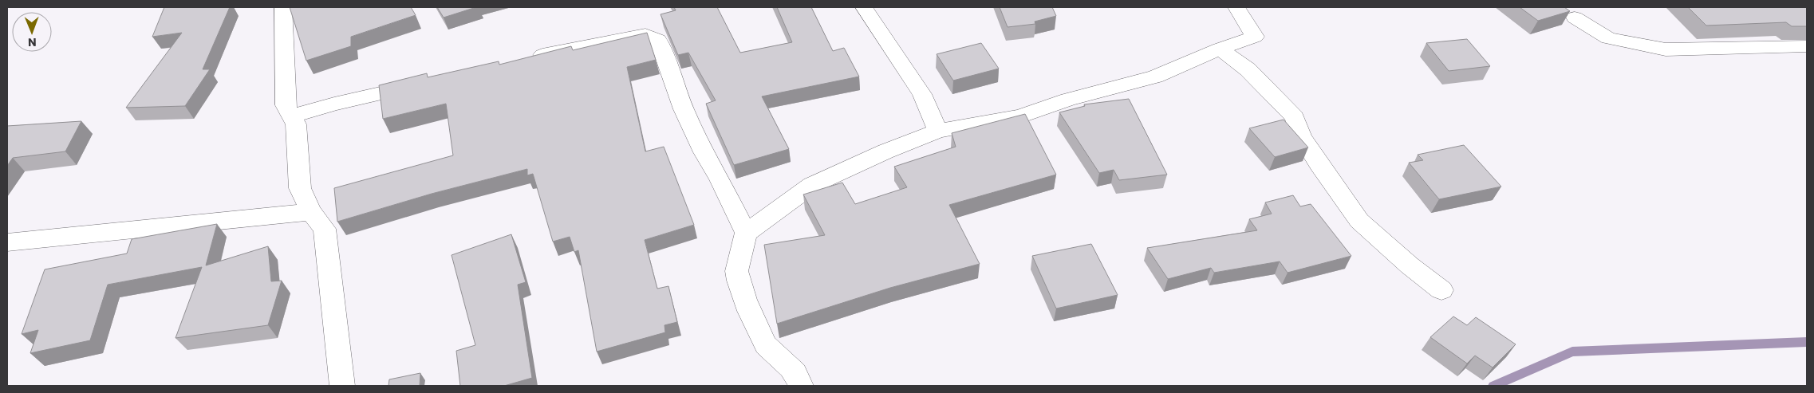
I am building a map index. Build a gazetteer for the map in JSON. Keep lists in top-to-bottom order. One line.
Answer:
{"north":"bottom"}
